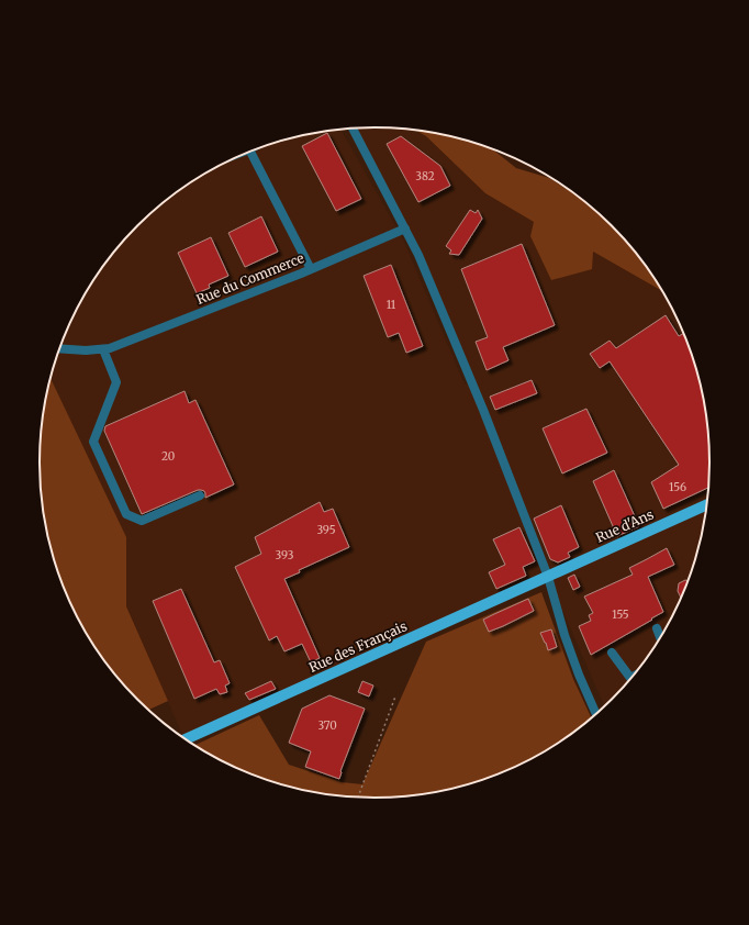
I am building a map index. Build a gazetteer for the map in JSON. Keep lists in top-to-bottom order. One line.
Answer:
{"streets":{"main road":["Rue d'Ans","Rue des Français"],"street":["Rue du Commerce"]},"crossings":[["Rue d'Ans","Rue des Français"]],"house_numbers":["382","11","20","156","395","393","155","370"]}
